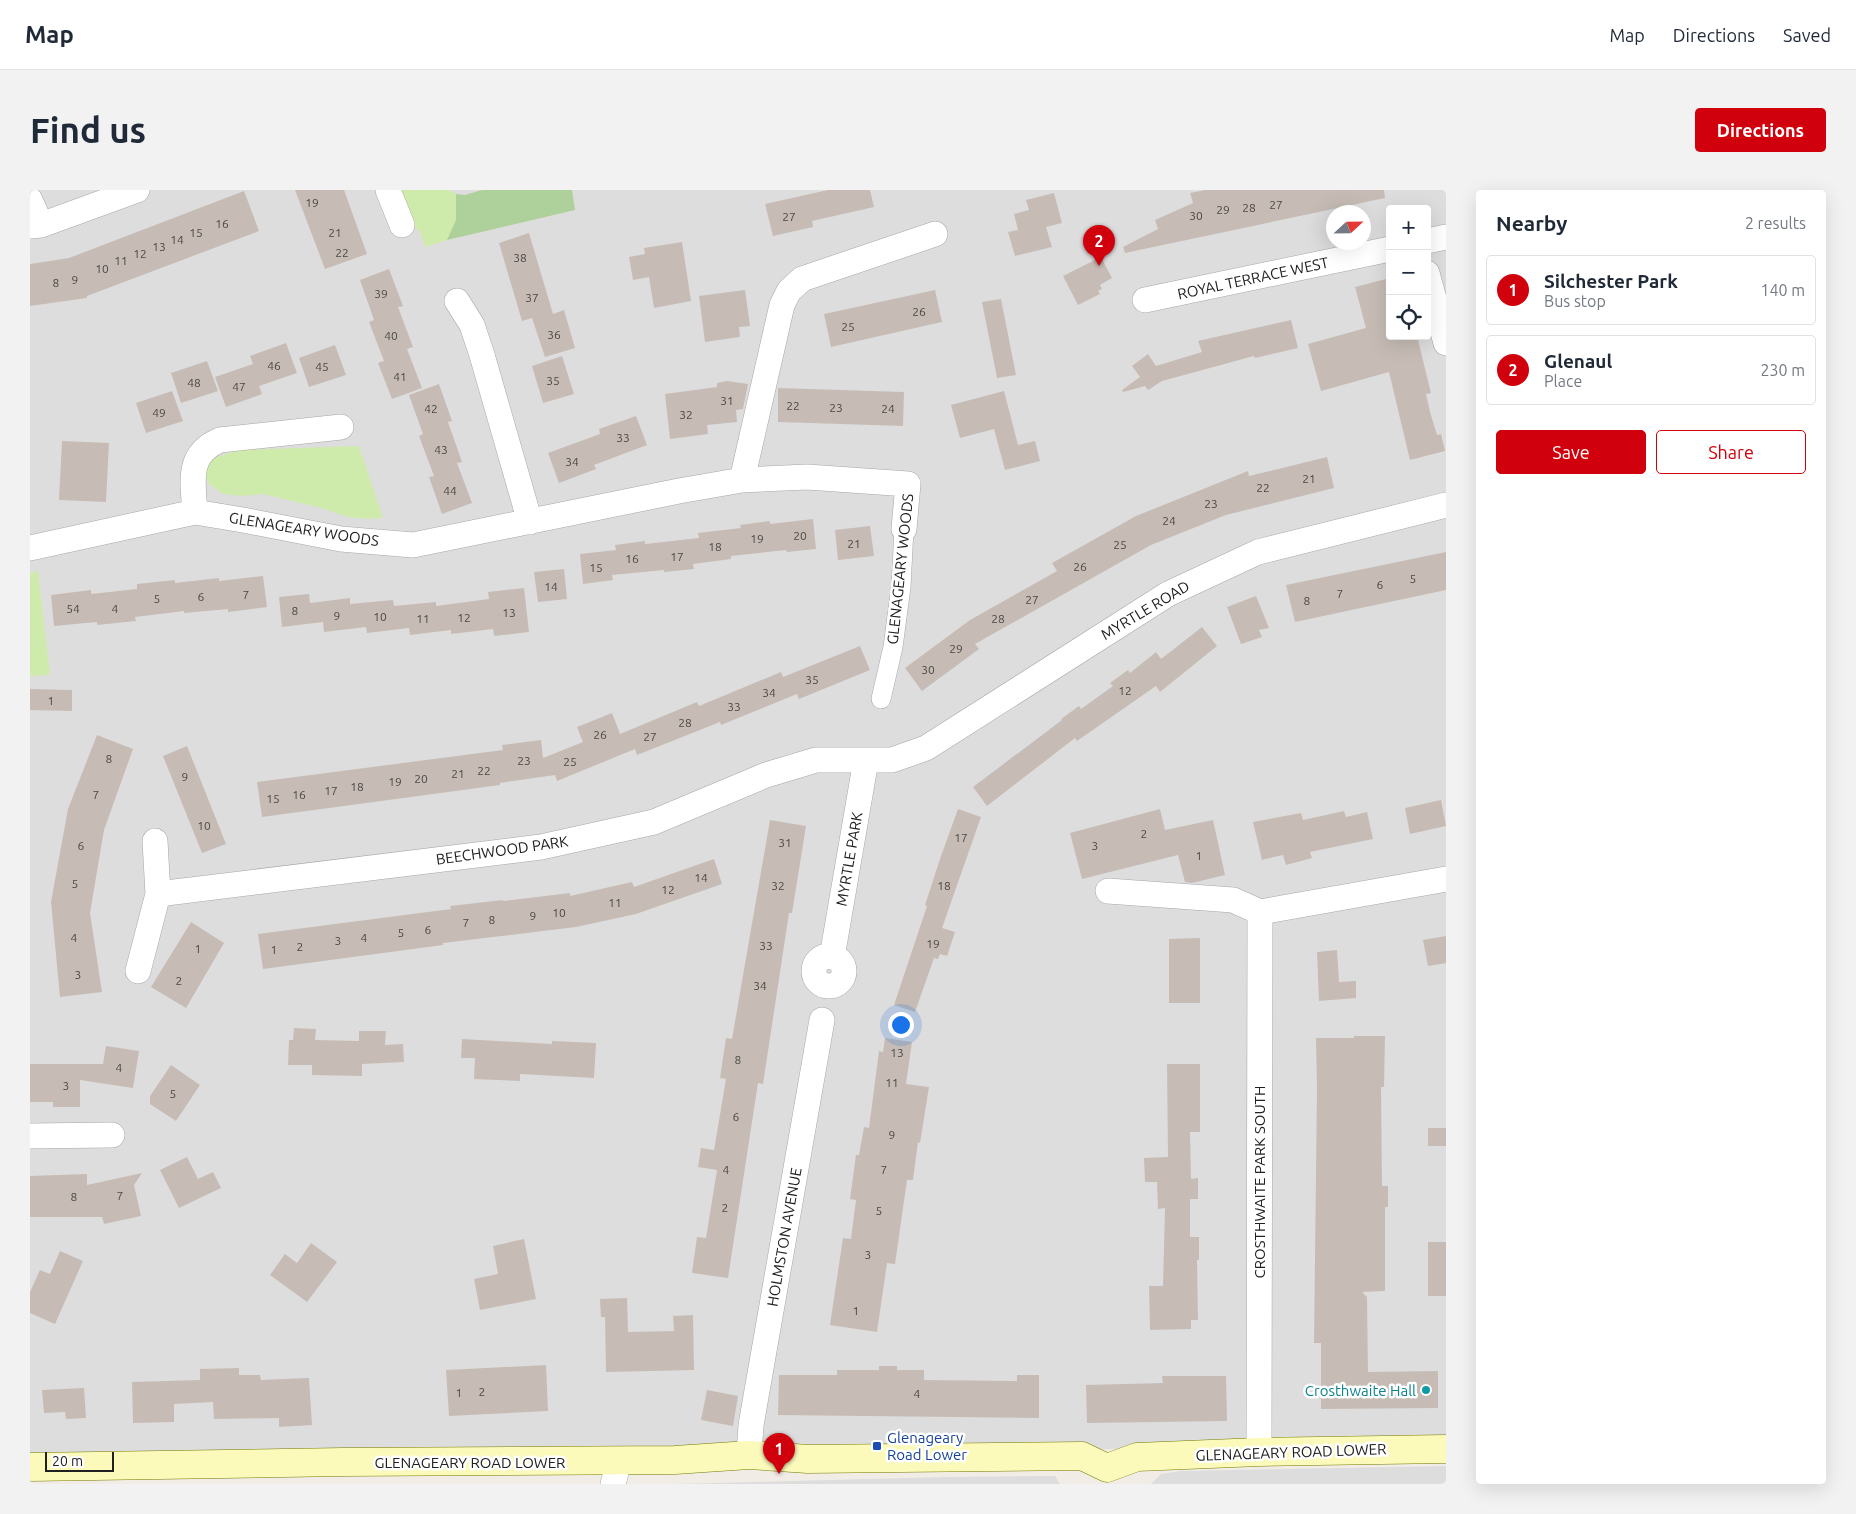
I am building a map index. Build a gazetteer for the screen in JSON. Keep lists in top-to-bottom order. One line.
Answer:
{"streets":{"main road":["GLENAGEARY ROAD LOWER"],"street":["ROYAL TERRACE WEST","GLENAGEARY WOODS","MYRTLE ROAD","BEECHWOOD PARK","MYRTLE PARK","CROSTHWAITE PARK SOUTH","HOLMSTON AVENUE"]},"crossings":[["MYRTLE ROAD","BEECHWOOD PARK"],["MYRTLE ROAD","MYRTLE PARK"],["BEECHWOOD PARK","MYRTLE PARK"],["CROSTHWAITE PARK SOUTH","GLENAGEARY ROAD LOWER"],["HOLMSTON AVENUE","GLENAGEARY ROAD LOWER"]],"places":{"other":["Crosthwaite Hall"],"transit":["Glenageary Road Lower"]},"house_numbers":["19","27","28","29","30","27","16","15","21","14","13","22","12","38","11","10","9","8","39","37","26","25","36","40","46","45","41","35","48","47","31","22","23","42","24","49","32","33","43","34","21","22","44","23","24","20","19","21","25","18","17","16","26","15","5","6","14","7","7","6","5","27","8","54","4","8","13","9","10","12","11","28","29","30","35","12","34","1","33","28","26","27","8","23","25","22","21","9","20","19","18","17","7","16","15","10","2","17","31","6","3","1","14","5","32","18","12","11","10","9","8","7","6","5","4","4","3","19","33","2","1","1","3","2","34","13","8","4","11","3","5","6","9","4","7","7","8","2","5","3","1","2","1","4"],"scale_bar":"20 m","north":"right","page":{"header":"Map","nav":["Map","Directions","Saved"],"buttons":["Directions",["Save","Share"]],"title":"Find us","heading":["Nearby","2 results"],"map_buttons":["+","−"],"pins":["2","1"],"list":[{"mark":"1","name":"Silchester Park","note":"Bus stop","value":"140 m"},{"mark":"2","name":"Glenaul","note":"Place","value":"230 m"}],"scale":"20 m"}}
